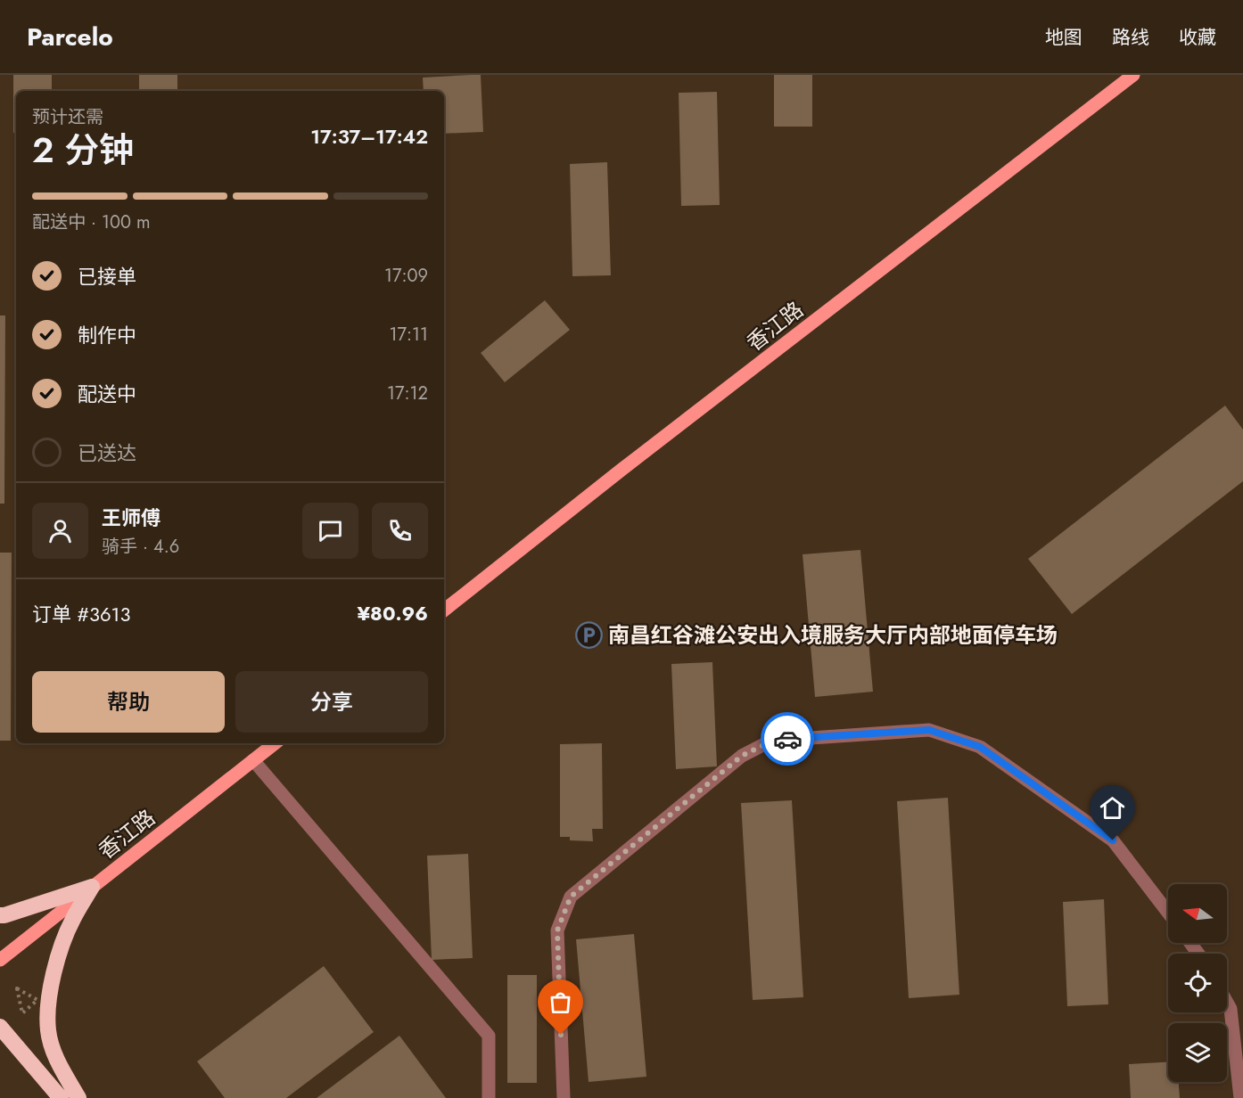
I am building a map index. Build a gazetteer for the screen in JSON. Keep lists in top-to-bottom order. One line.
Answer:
{"streets":{"main road":["香江路"]},"places":{"parking":["南昌红谷滩公安出入境服务大厅内部地面停车场"]},"north":"left","page":{"header":"Parcelo","nav":["地图","路线","收藏"],"heading":["2 分钟","预计还需","17:37–17:42"],"panel":["王师傅","骑手 · 4.6","订单 #3613","¥80.96"],"bar":"配送中 · 100 m","list":[["已接单","17:09"],["制作中","17:11"],["配送中","17:12"],"已送达"],"buttons":["帮助","分享"]}}
